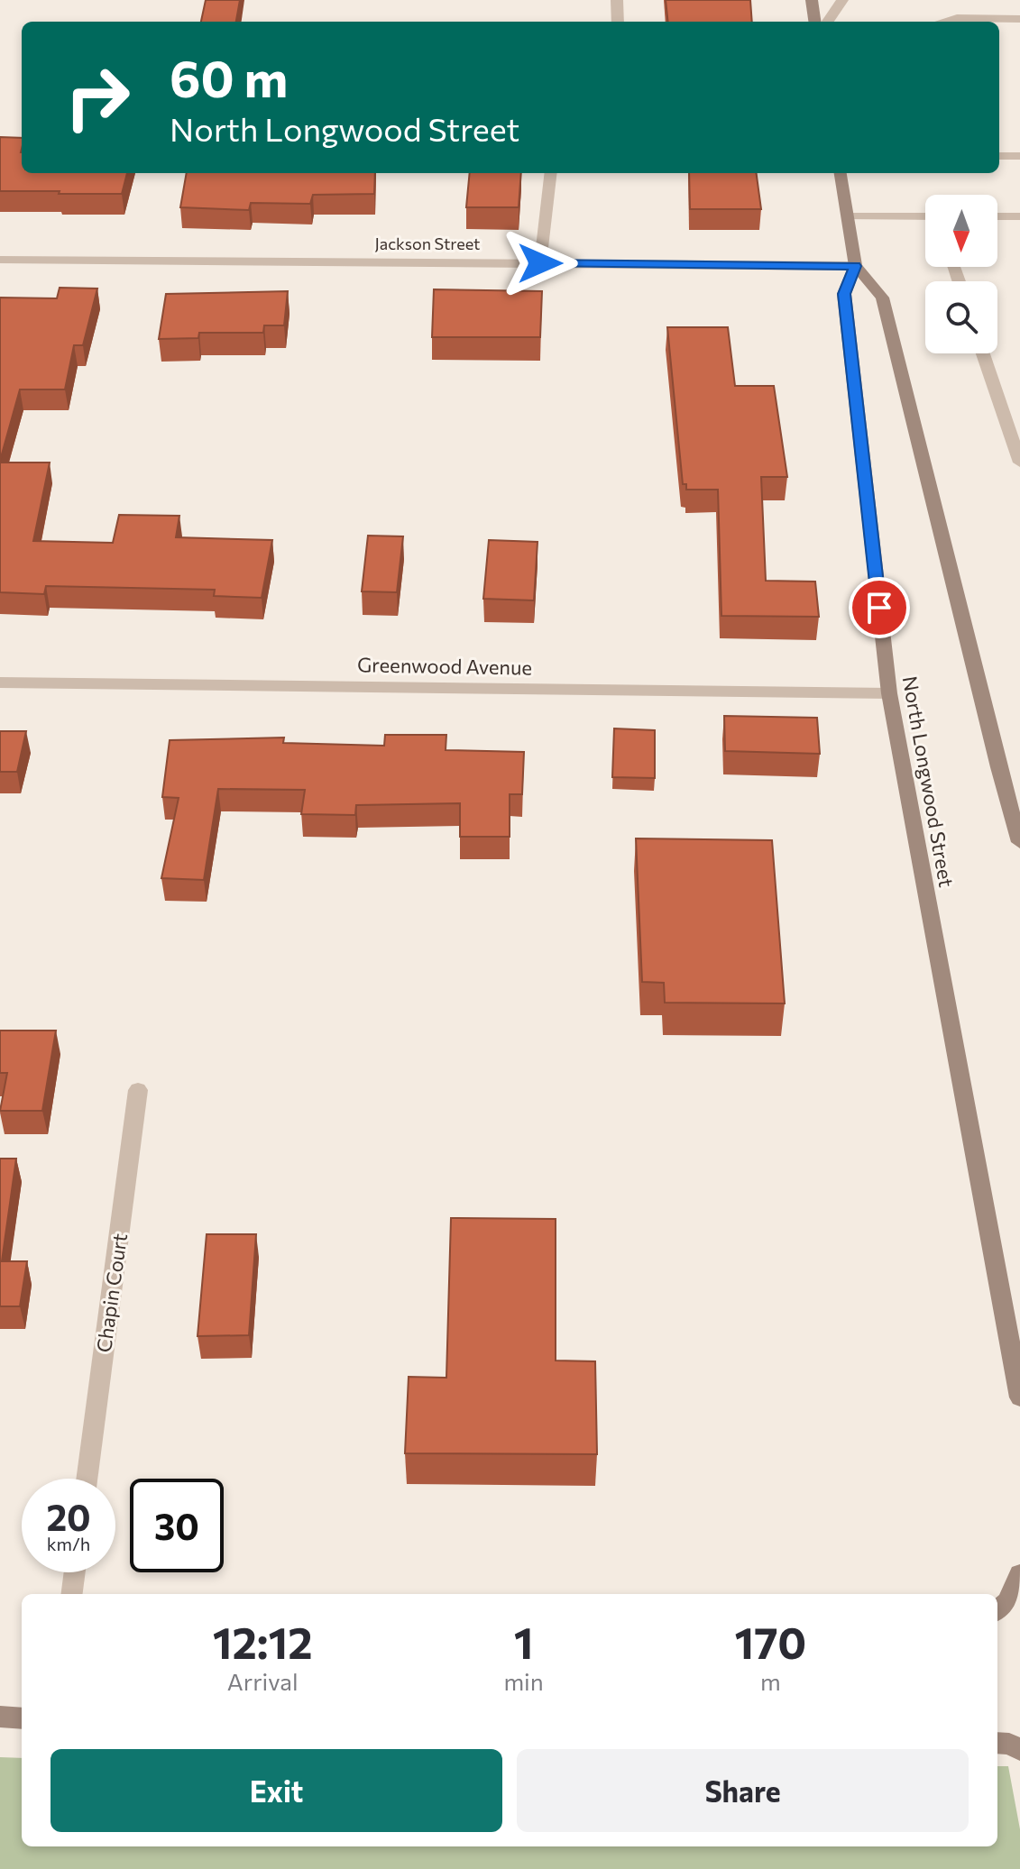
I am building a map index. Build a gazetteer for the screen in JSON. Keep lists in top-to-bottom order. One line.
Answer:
{"streets":{"street":["Jackson Street","Greenwood Avenue","North Longwood Street","Chapin Court"]},"crossings":[["Jackson Street","North Longwood Street"],["Greenwood Avenue","North Longwood Street"]],"north":"bottom","page":{"turn":["60 m","North Longwood Street"],"speed":"20 km/h","limit":"30","eta":["12:12","Arrival","1","min","170","m"],"buttons":["Exit","Share"]}}
